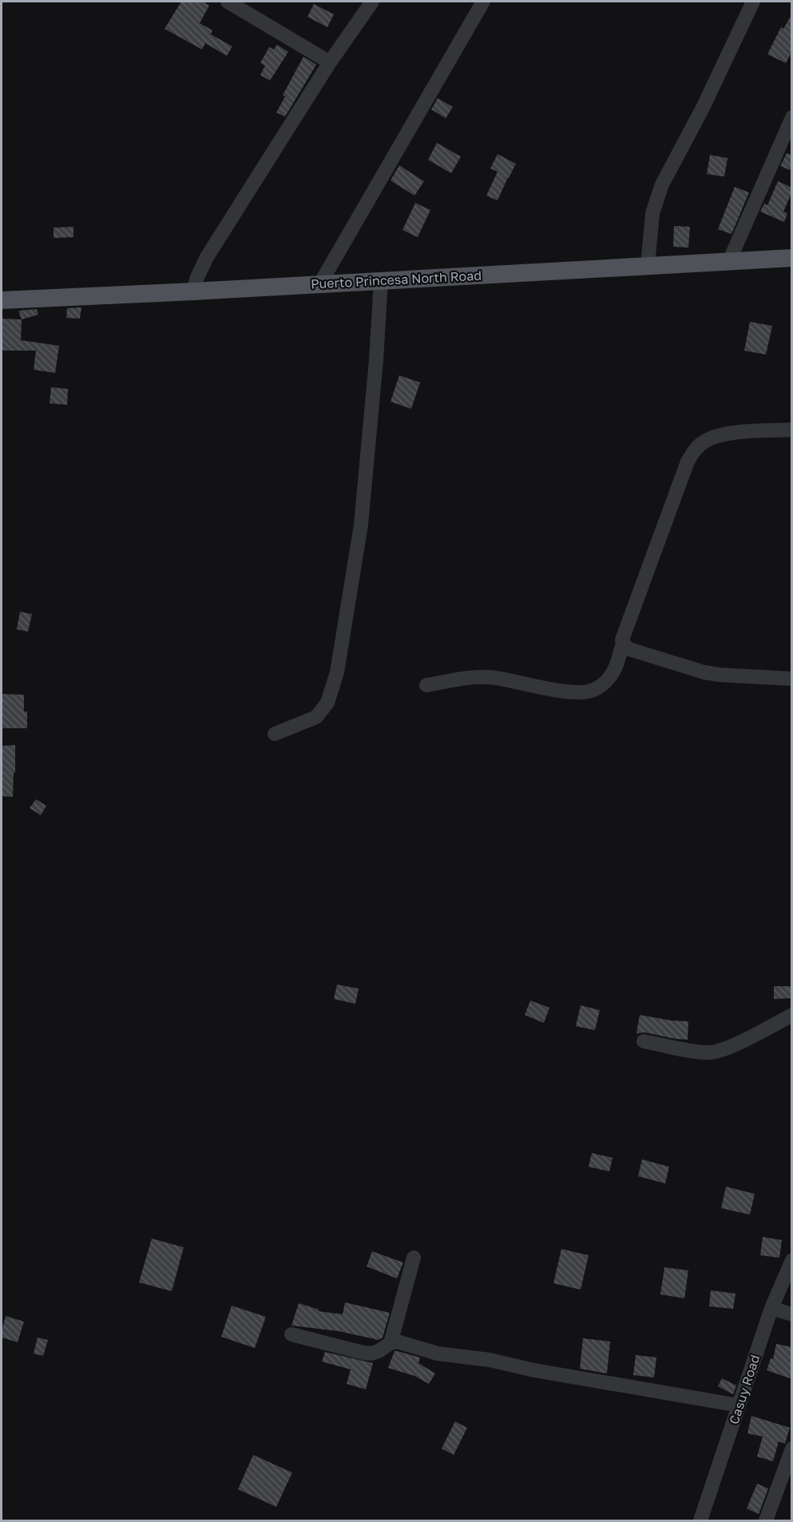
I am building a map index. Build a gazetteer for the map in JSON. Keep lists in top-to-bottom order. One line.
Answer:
{"streets":{"main road":["Puerto Princesa North Road"],"street":["Casuy Road"]}}
